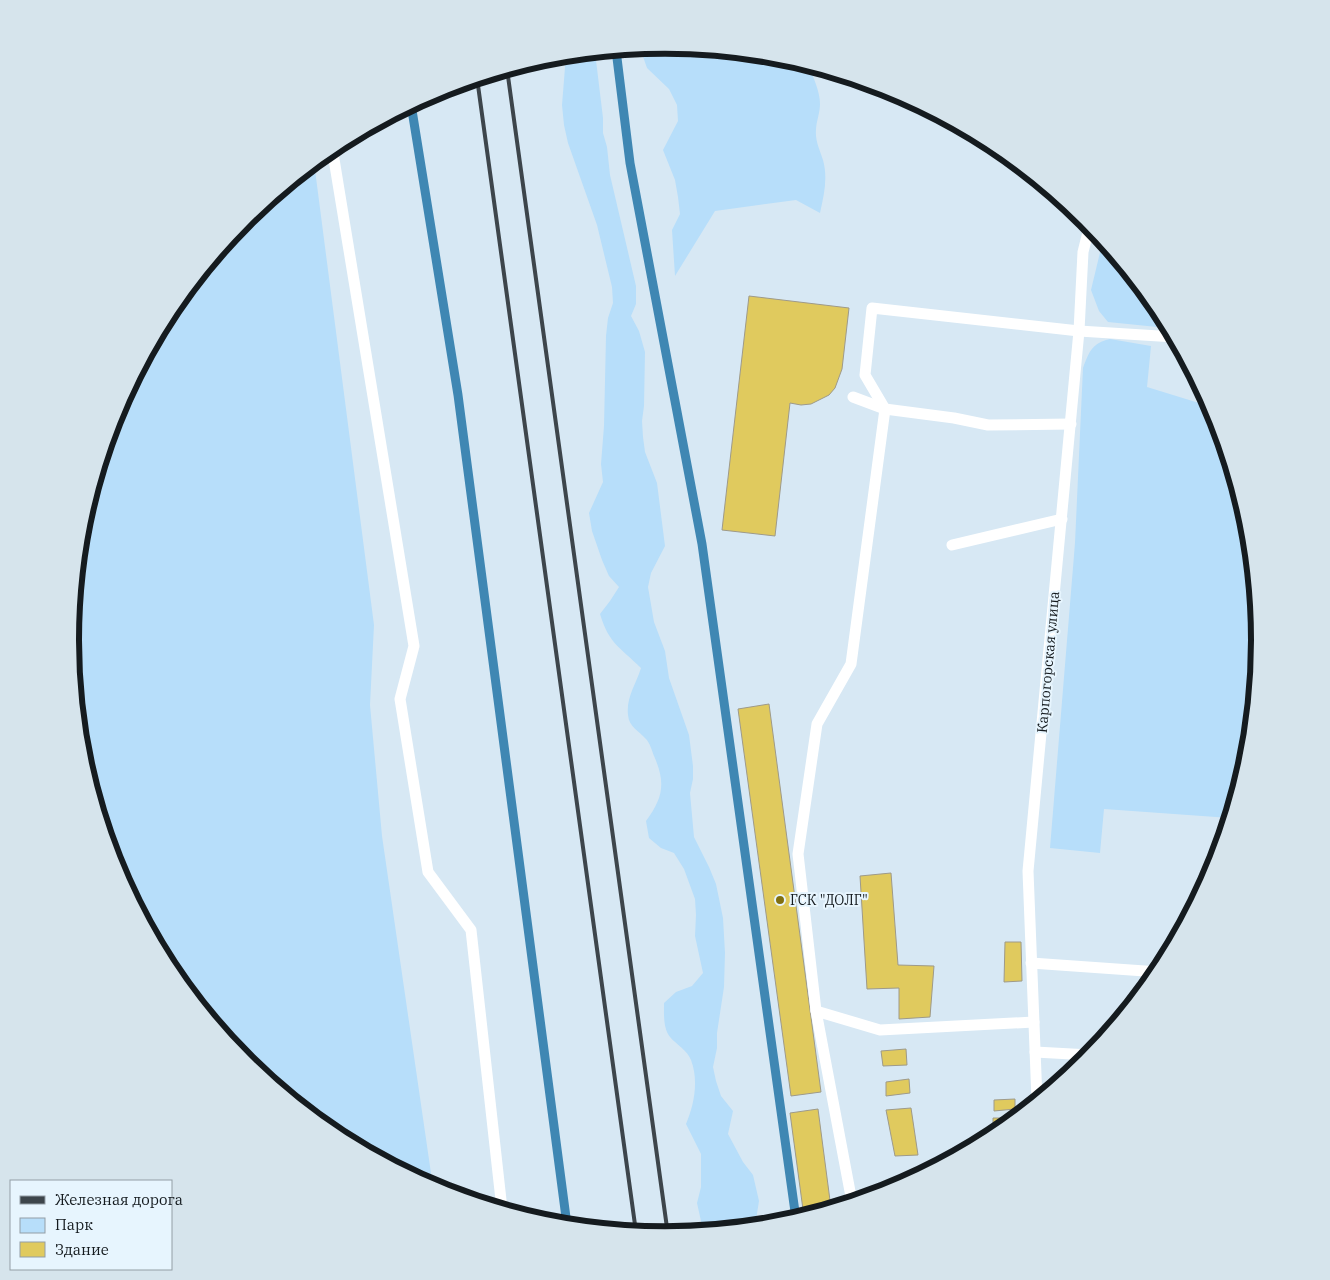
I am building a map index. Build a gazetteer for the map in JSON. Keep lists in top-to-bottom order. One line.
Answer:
{"streets":{"lane":["Карпогорская улица"]},"places":["ГСК \"ДОЛГ\""],"legend":["Железная дорога","Парк","Здание"]}
